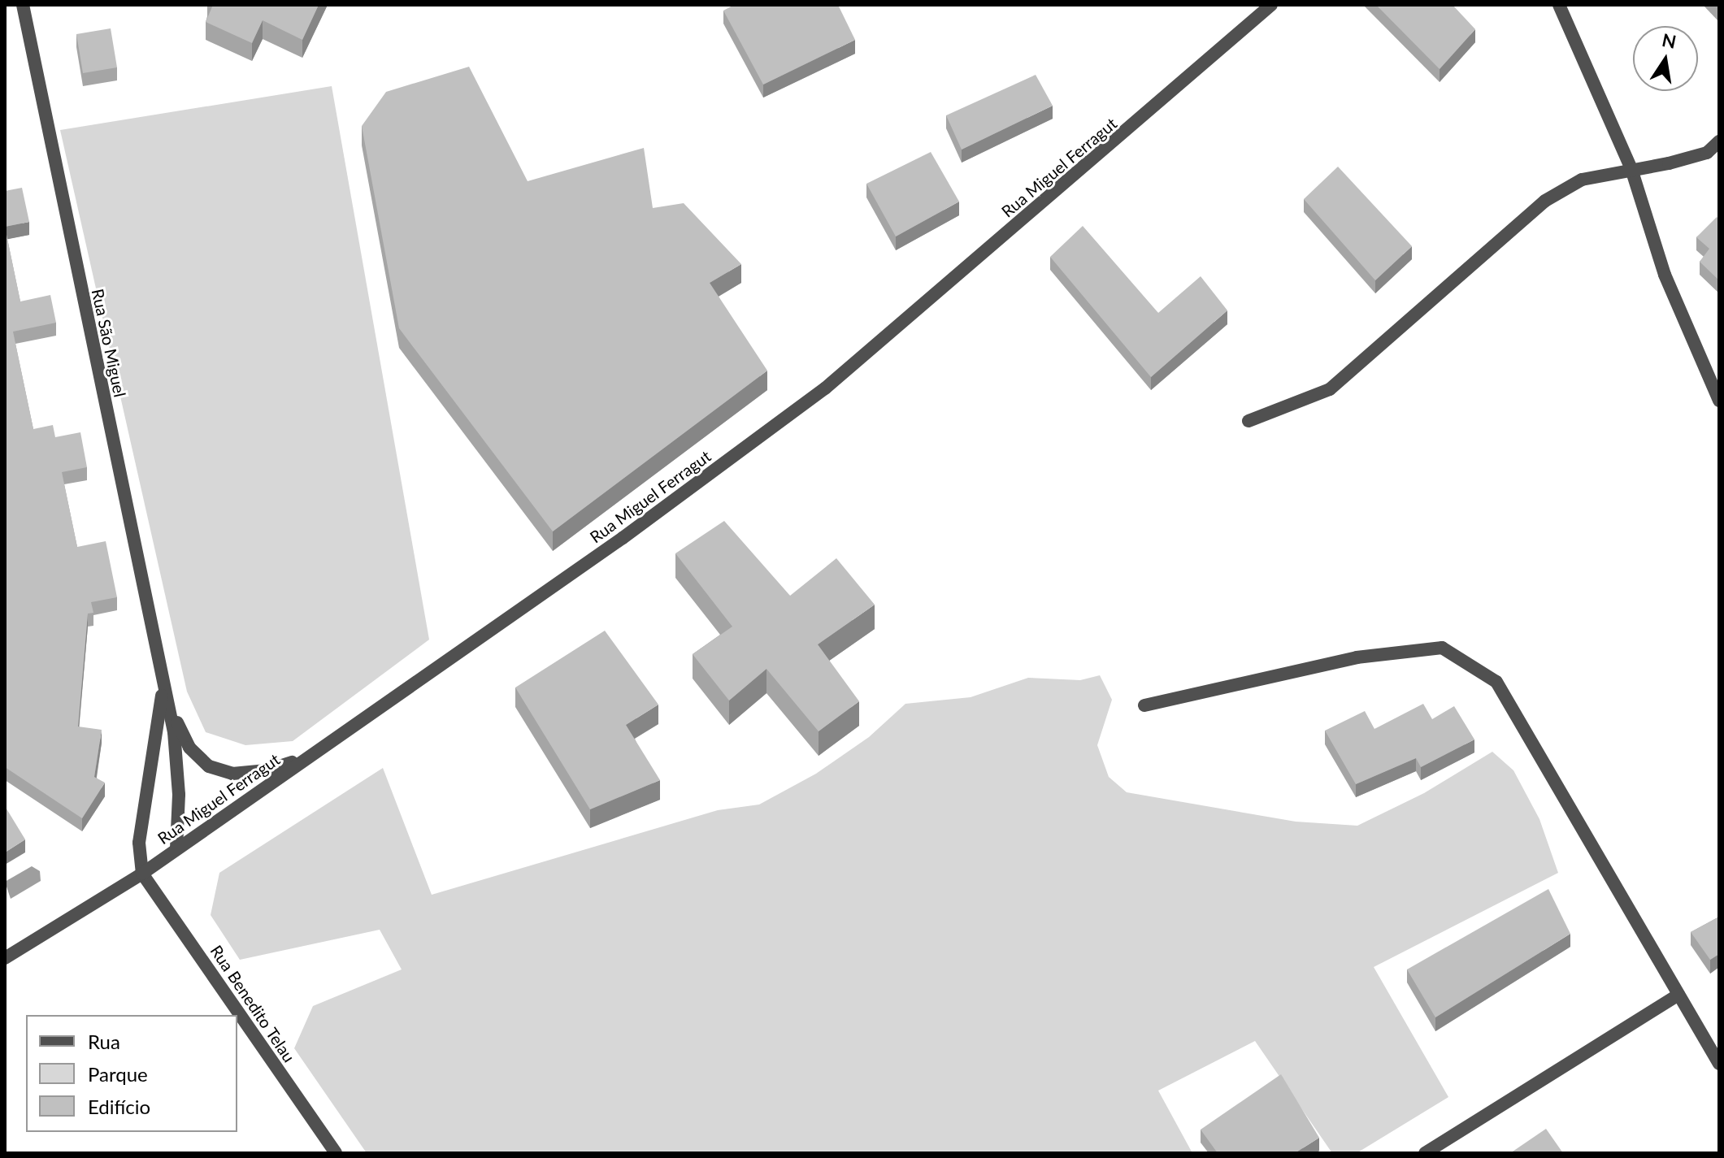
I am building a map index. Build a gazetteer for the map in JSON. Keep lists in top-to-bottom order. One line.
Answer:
{"streets":{"street":["Rua Miguel Ferragut","Rua São Miguel","Rua Benedito Telau"]},"crossings":[["Rua Miguel Ferragut","Rua São Miguel"],["Rua Miguel Ferragut","Rua Benedito Telau"],["Rua São Miguel","Rua Benedito Telau"]],"legend":["Rua","Parque","Edifício"],"north":"top"}
